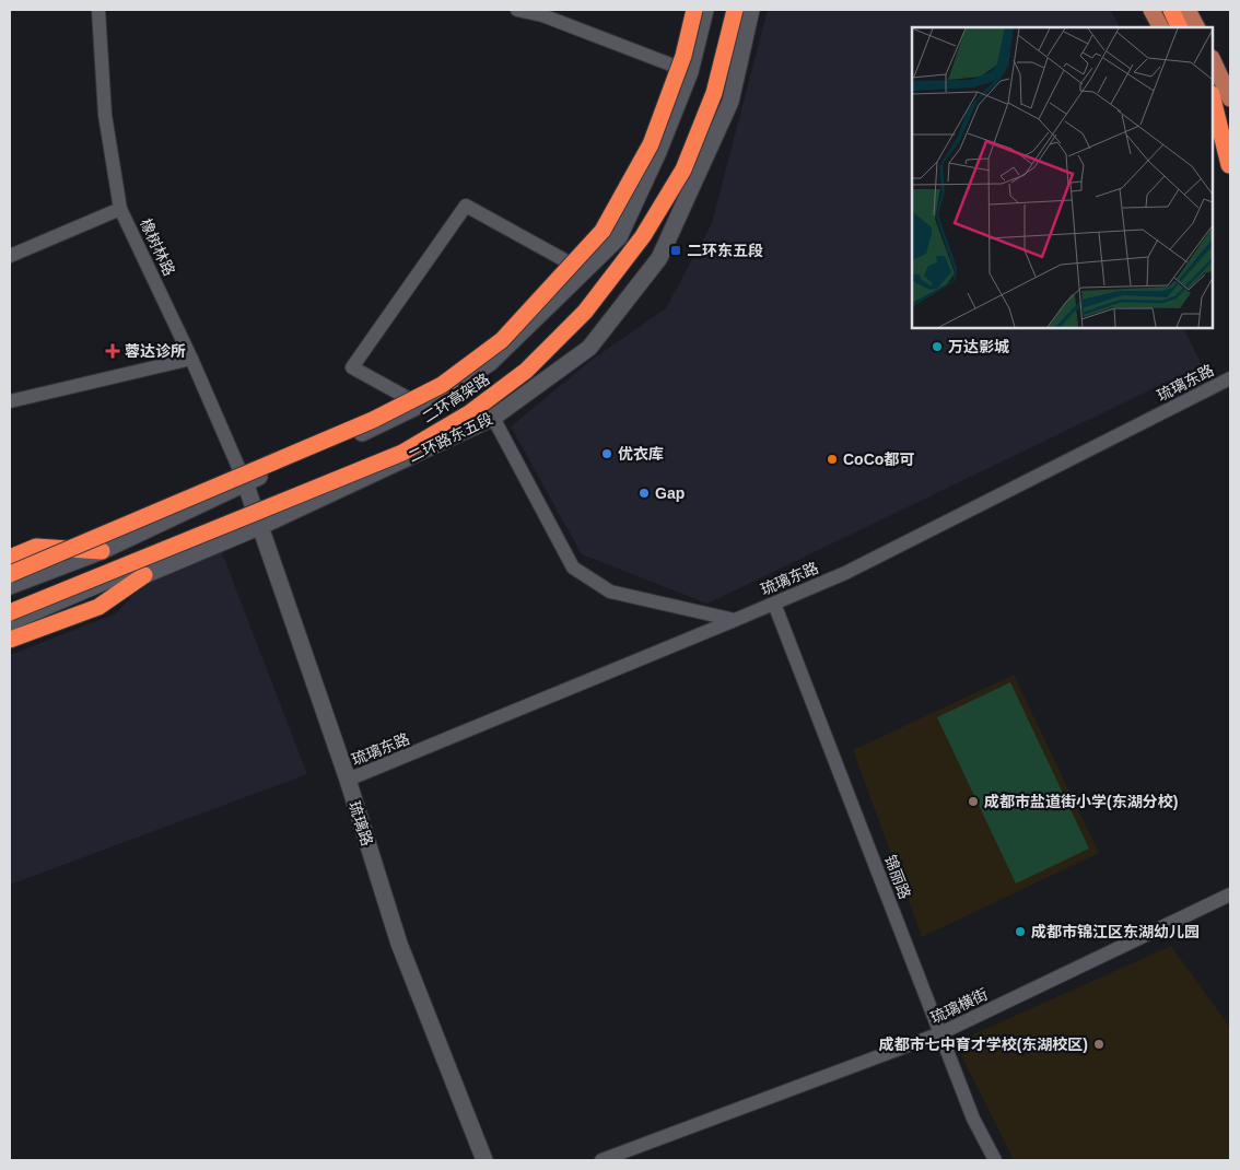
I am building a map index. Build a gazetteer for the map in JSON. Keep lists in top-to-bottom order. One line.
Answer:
{"streets":{"highway":["二环高架路"],"main road":["二环路东五段","琉璃路"],"street":["橡树林路","琉璃东路","锦丽路","琉璃横街"]},"crossings":[["橡树林路","琉璃路"],["琉璃东路","琉璃路"],["琉璃东路","锦丽路"],["二环路东五段","琉璃路"],["锦丽路","琉璃横街"]],"places":{"transit":["二环东五段"],"other":["万达影城","优衣库","CoCo都可","Gap","成都市盐道街小学(东湖分校)","成都市锦江区东湖幼儿园","成都市七中育才学校(东湖校区)"],"health":["蓉达诊所"]}}
